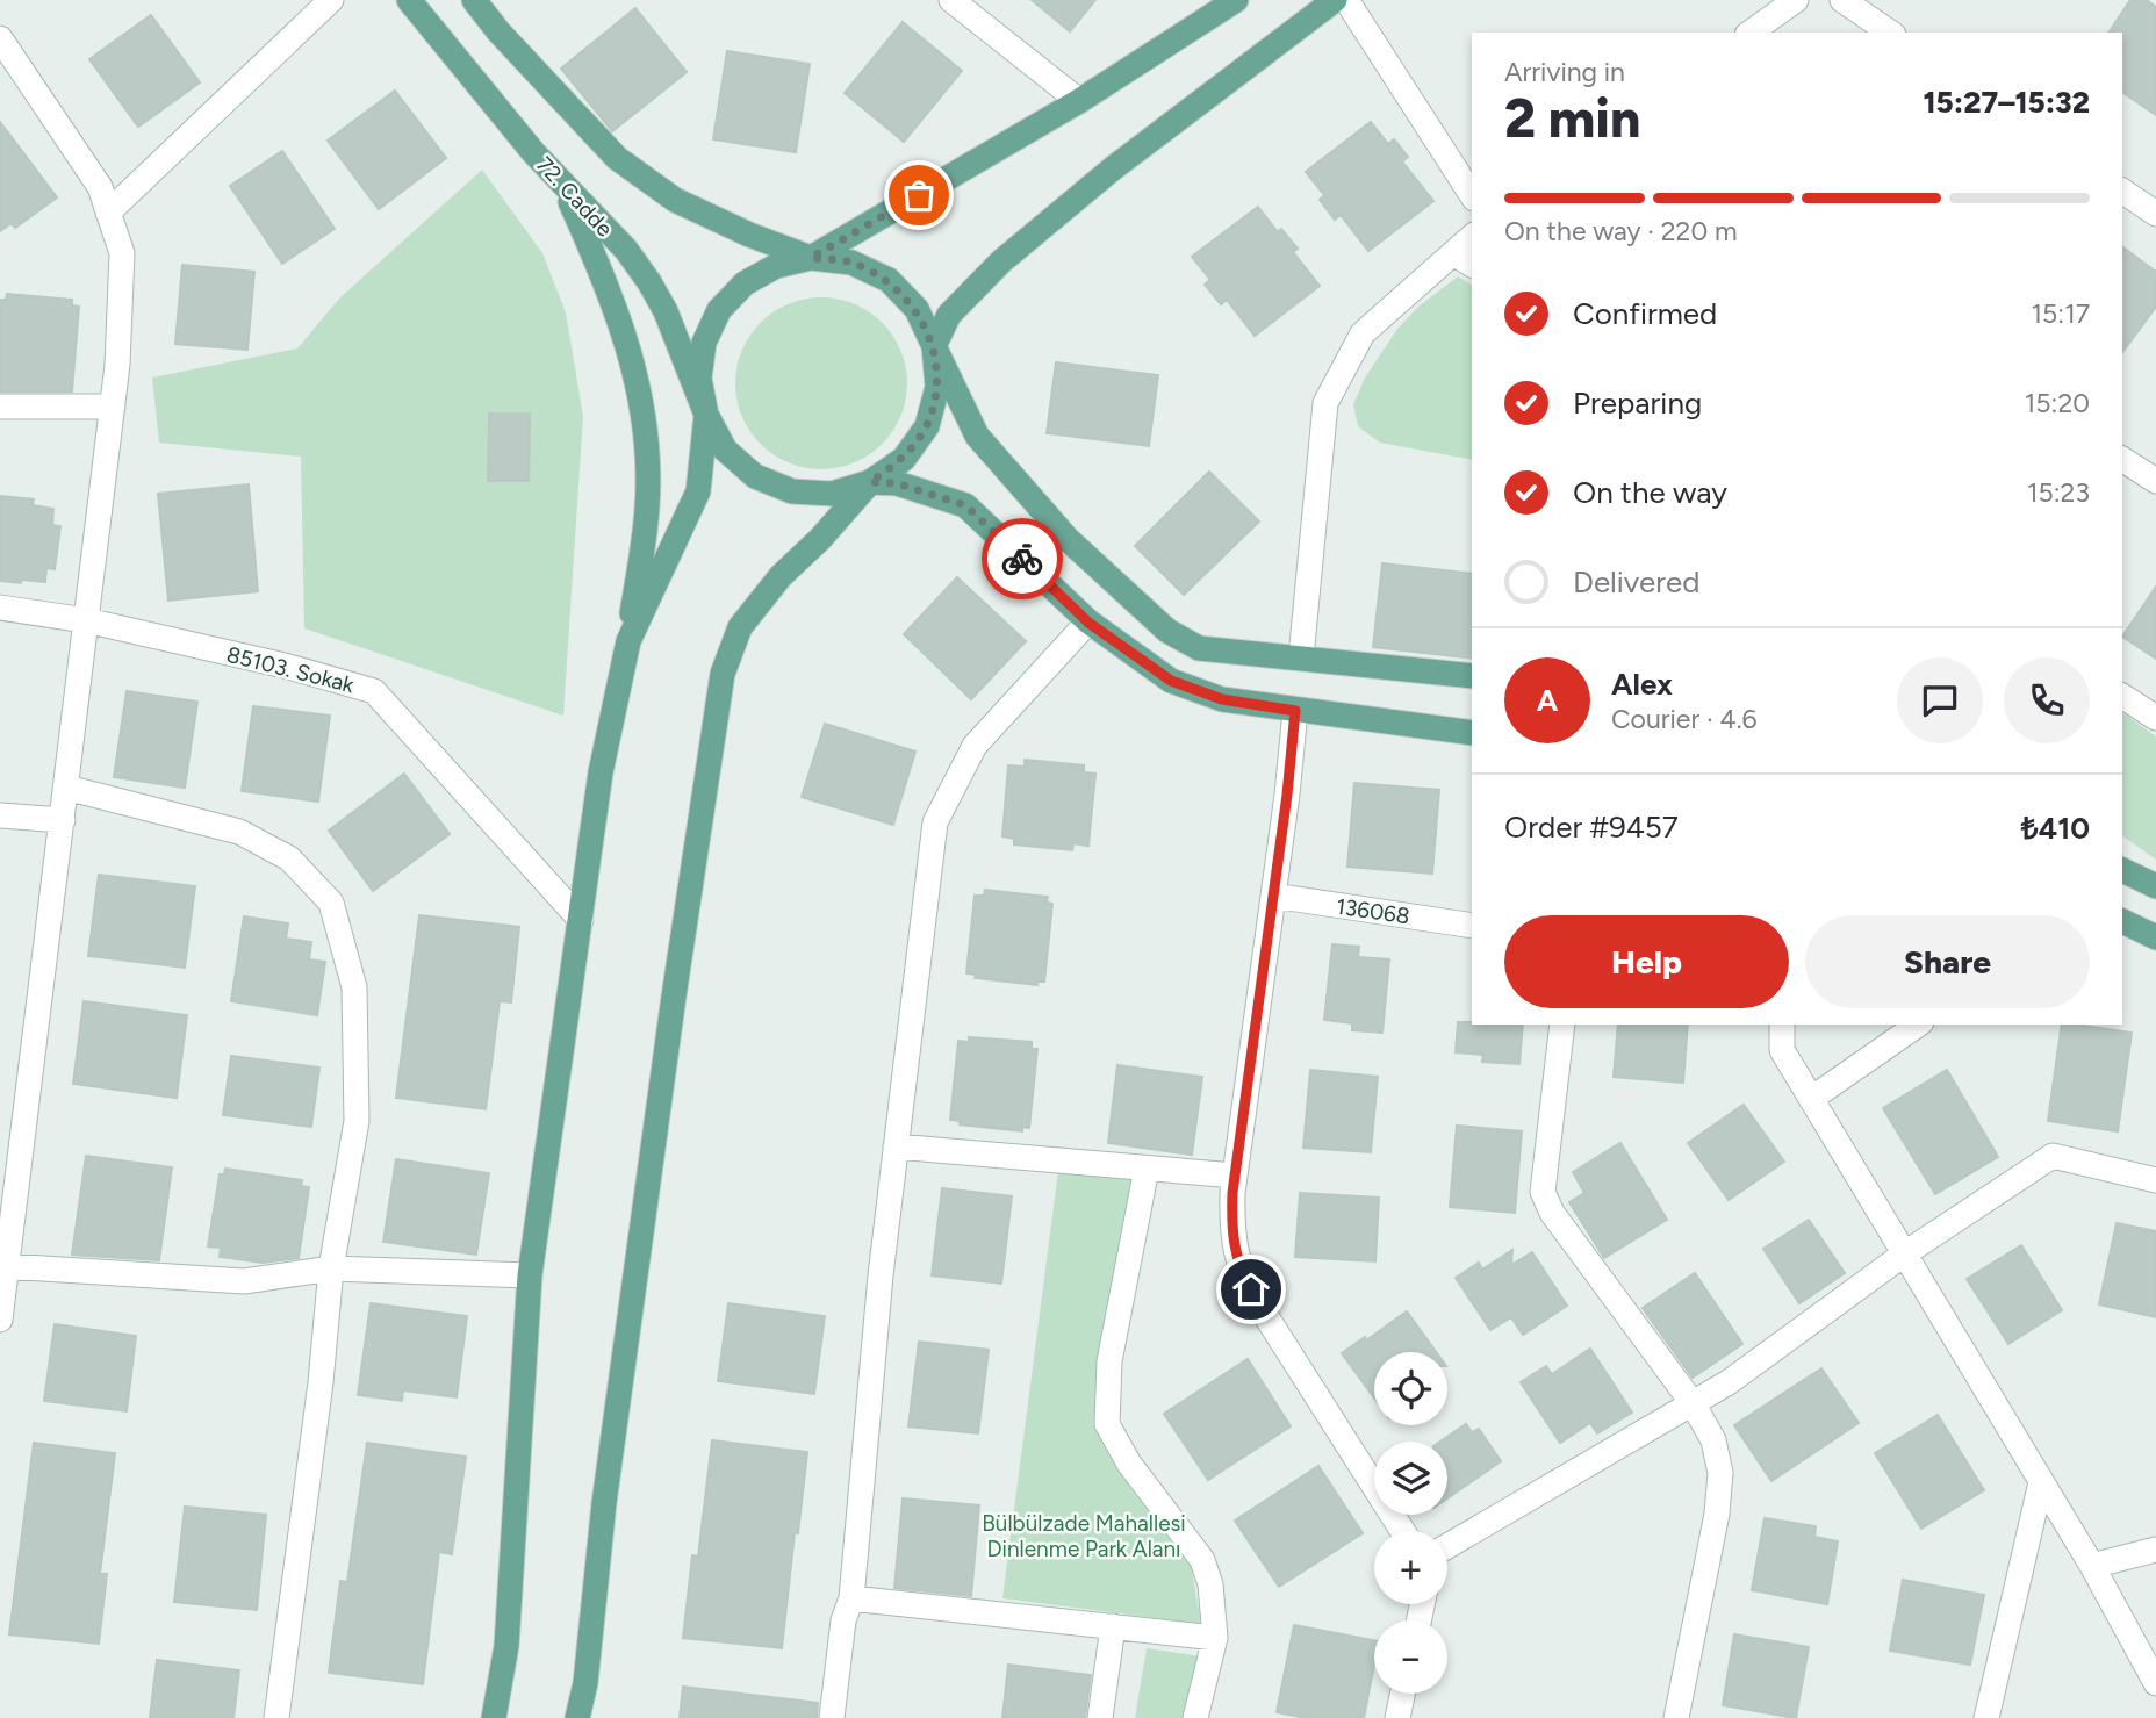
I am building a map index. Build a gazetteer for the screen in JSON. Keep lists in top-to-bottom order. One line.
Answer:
{"streets":{"main road":["72. Cadde"],"street":["85103. Sokak","136068"]},"parks":["Bülbülzade Mahallesi Dinlenme Park Alanı"],"page":{"heading":["2 min","Arriving in","15:27–15:32"],"panel":["Alex","Courier · 4.6","Order #9457","₺410"],"bar":"On the way · 220 m","list":[["Confirmed","15:17"],["Preparing","15:20"],["On the way","15:23"],"Delivered"],"round":"A","buttons":["Help","Share"],"map_buttons":["+","−"]}}
